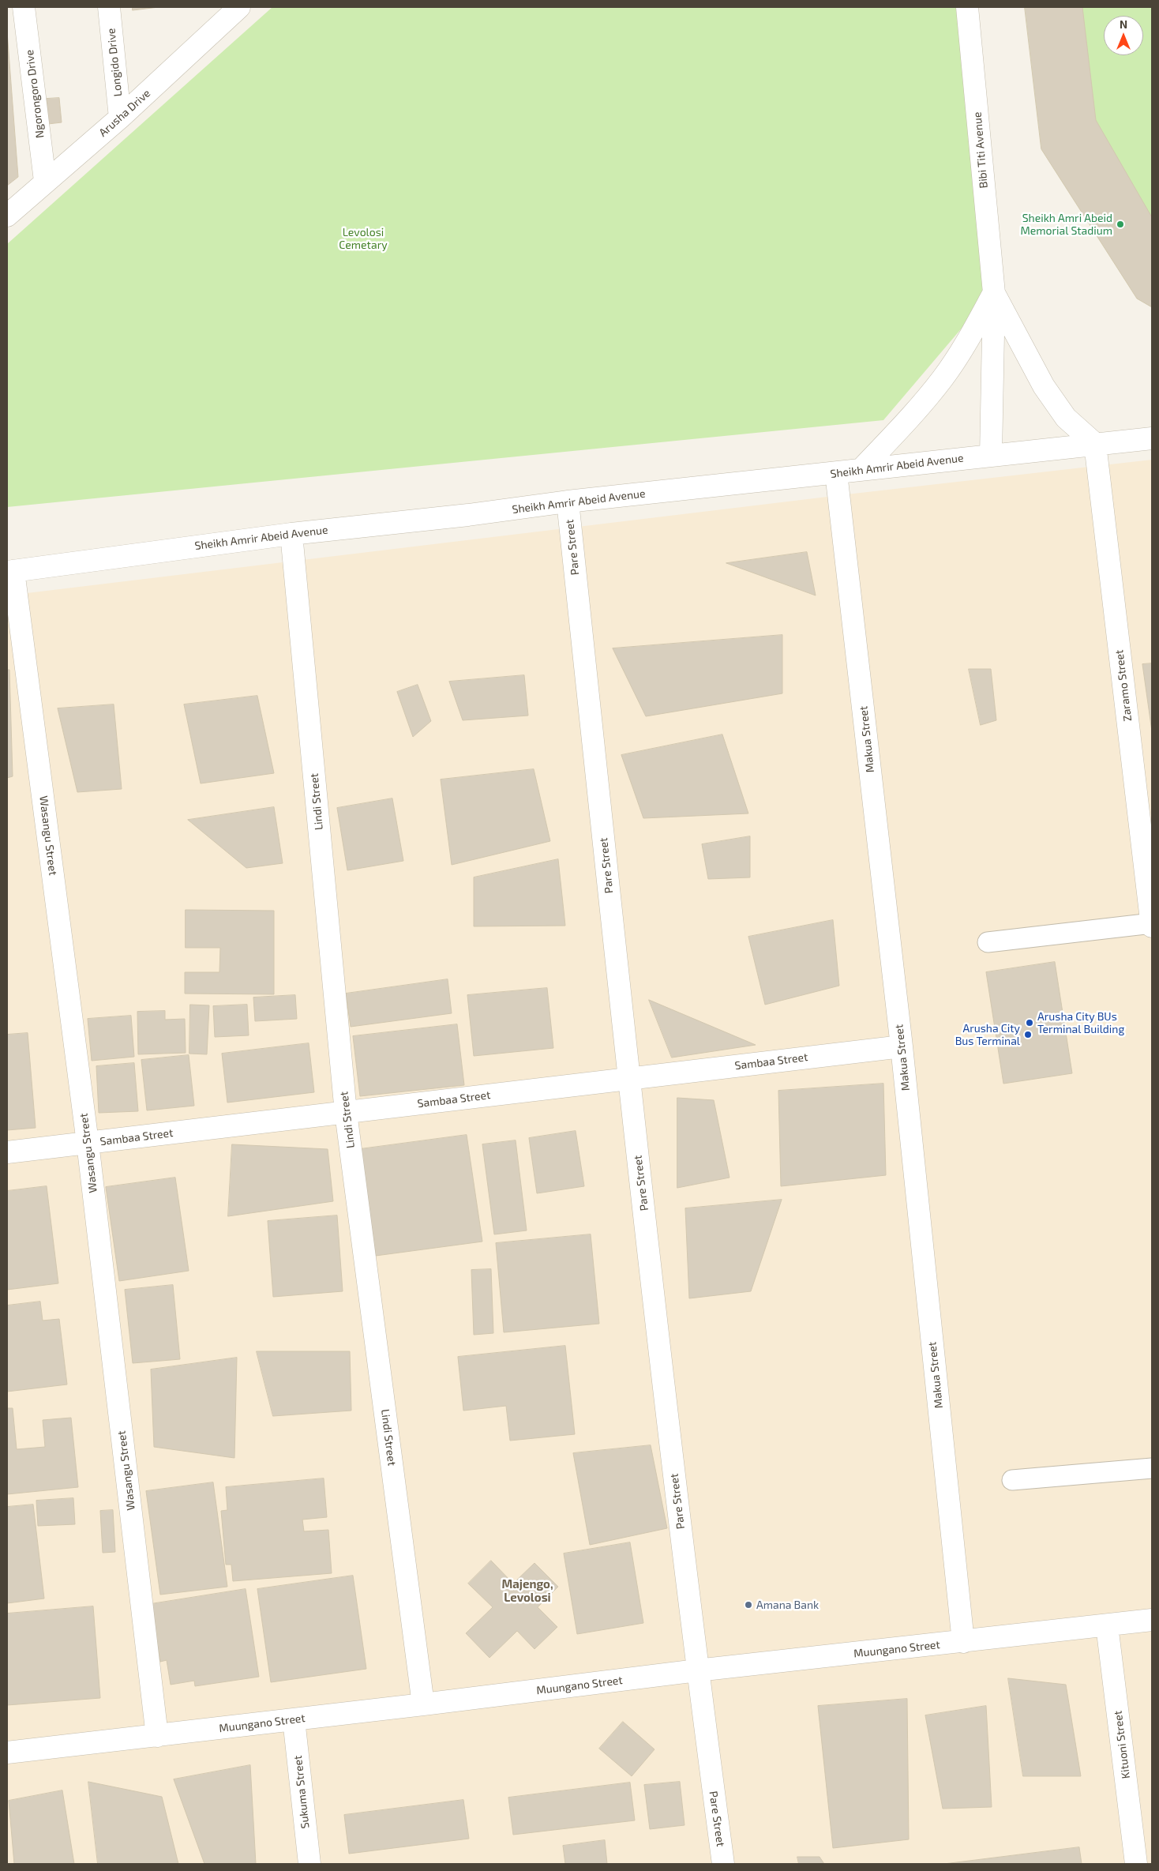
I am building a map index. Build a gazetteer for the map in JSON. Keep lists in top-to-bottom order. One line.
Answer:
{"streets":{"street":["Longido Drive","Ngorongoro Drive","Arusha Drive","Bibi Titi Avenue","Sheikh Amrir Abeid Avenue","Pare Street","Zaramo Street","Makua Street","Lindi Street","Wasangu Street","Sambaa Street","Muungano Street","Kituoni Street","Sukuma Street"]},"crossings":[["Longido Drive","Arusha Drive"],["Ngorongoro Drive","Arusha Drive"],["Bibi Titi Avenue","Sheikh Amrir Abeid Avenue"],["Sheikh Amrir Abeid Avenue","Pare Street"],["Sheikh Amrir Abeid Avenue","Zaramo Street"],["Sheikh Amrir Abeid Avenue","Makua Street"],["Sheikh Amrir Abeid Avenue","Lindi Street"],["Sheikh Amrir Abeid Avenue","Wasangu Street"],["Pare Street","Sambaa Street"],["Pare Street","Muungano Street"],["Makua Street","Sambaa Street"],["Makua Street","Muungano Street"],["Lindi Street","Sambaa Street"],["Lindi Street","Muungano Street"],["Wasangu Street","Sambaa Street"],["Wasangu Street","Muungano Street"],["Muungano Street","Kituoni Street"],["Muungano Street","Sukuma Street"]],"districts":["Majengo, Levolosi"],"parks":["Levolosi Cemetary"],"places":["Sheikh Amri Abeid Memorial Stadium","Arusha City BUs Terminal Building","Arusha City Bus Terminal","Amana Bank"],"north":"top"}
